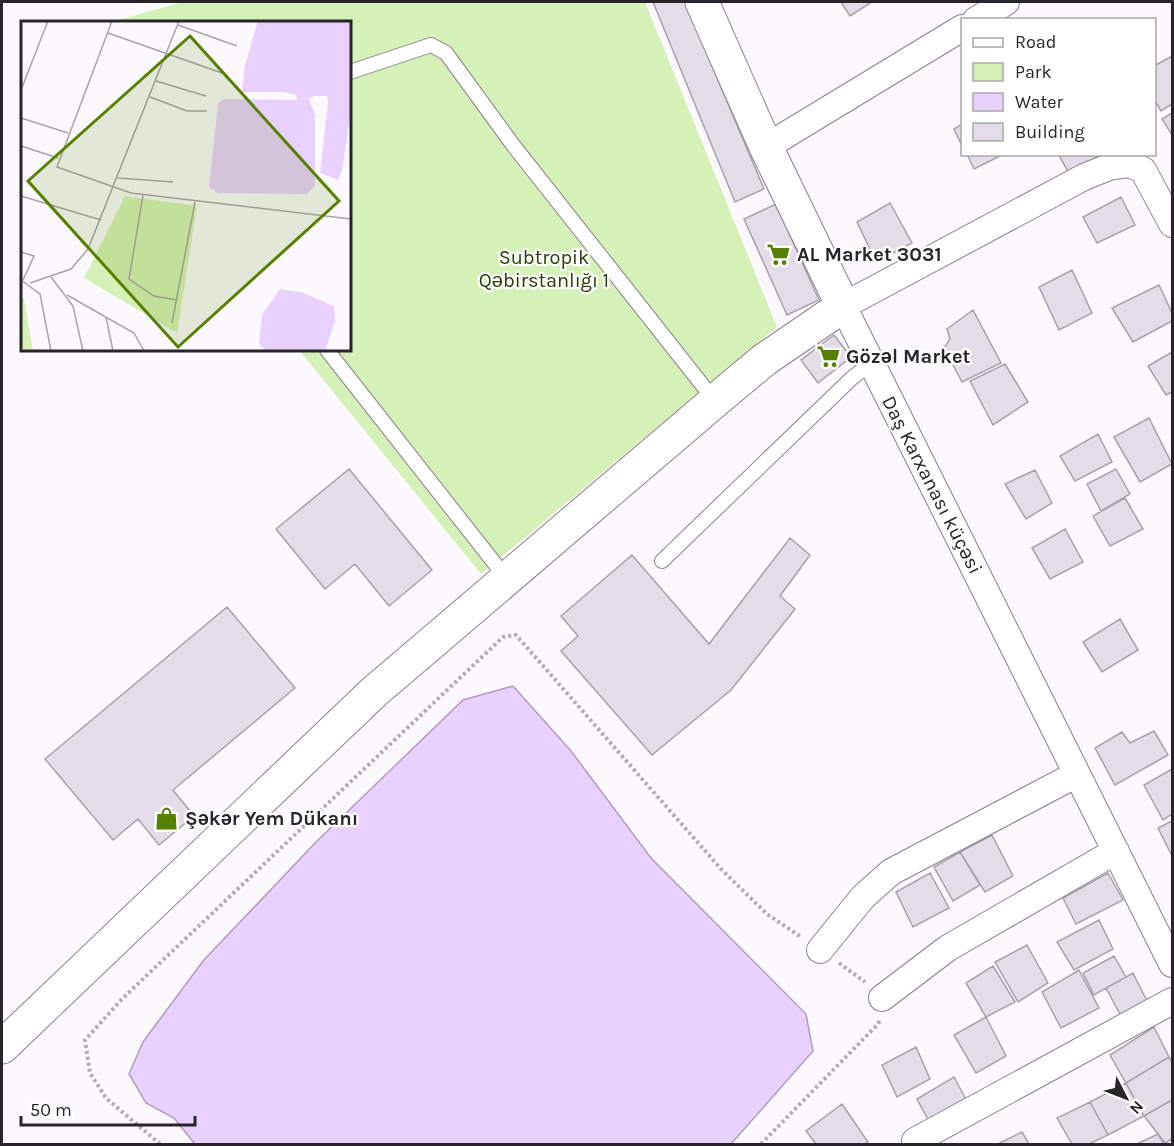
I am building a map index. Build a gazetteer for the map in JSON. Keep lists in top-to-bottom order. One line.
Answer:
{"streets":{"street":["Daş Karxanası küçəsi"]},"parks":["Subtropik Qəbirstanlığı 1"],"places":{"supermarket":["AL Market 3031","Gözəl Market"],"shop":["Şəkər Yem Dükanı"]},"legend":["Road","Park","Water","Building"],"scale_bar":"50 m","north":"bottom right"}
